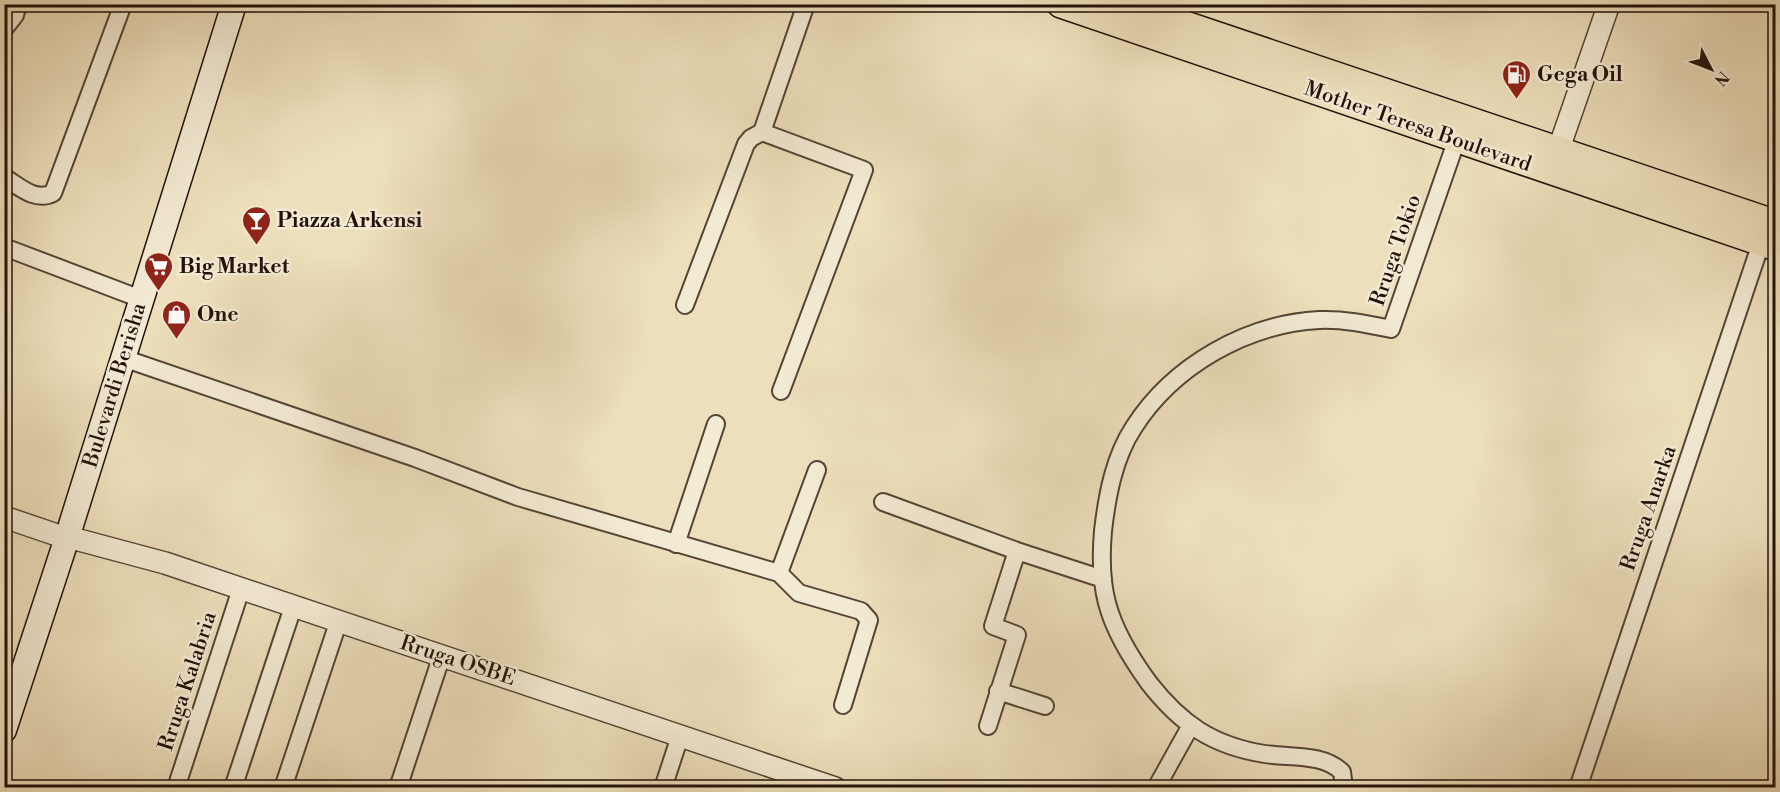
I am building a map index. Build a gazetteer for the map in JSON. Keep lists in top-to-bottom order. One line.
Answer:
{"streets":{"main road":["Mother Teresa Boulevard","Bulevardi Berisha"],"street":["Rruga Tokio","Rruga Anarka","Rruga OSBE","Rruga Kalabria"]},"crossings":[["Mother Teresa Boulevard","Rruga Tokio"],["Mother Teresa Boulevard","Rruga Anarka"],["Bulevardi Berisha","Rruga OSBE"],["Rruga OSBE","Rruga Kalabria"]],"places":{"fuel station":["Gega Oil"],"bar":["Piazza Arkensi"],"supermarket":["Big Market"],"shop":["One"]},"north":"bottom right"}
